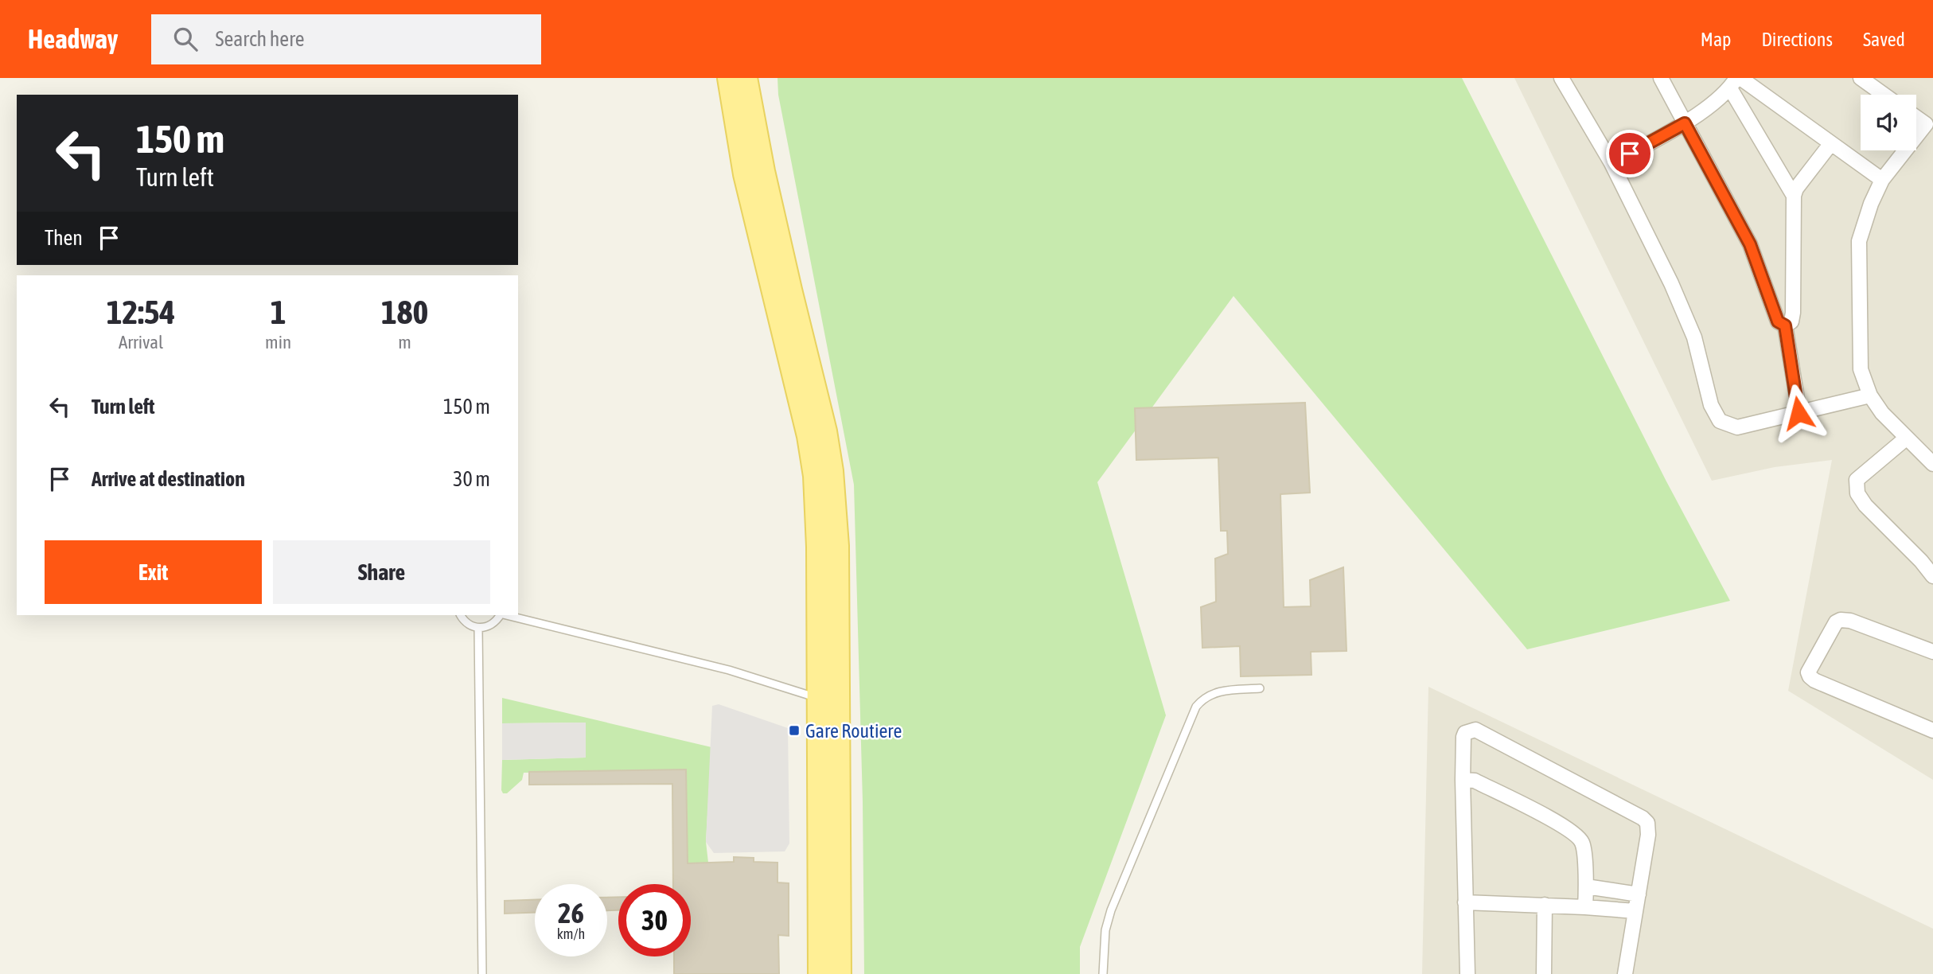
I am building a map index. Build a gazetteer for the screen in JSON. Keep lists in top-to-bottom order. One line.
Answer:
{"places":{"transit":["Gare Routiere"]},"page":{"header":"Headway","search":"Search here","nav":["Map","Directions","Saved"],"turn":["150 m","Turn left"],"then":"Then","eta":["12:54","Arrival","1","min","180","m"],"list":[{"name":"Turn left","value":"150 m"},{"name":"Arrive at destination","value":"30 m"}],"buttons":["Exit","Share"],"speed":"26 km/h","limit":"30"}}
